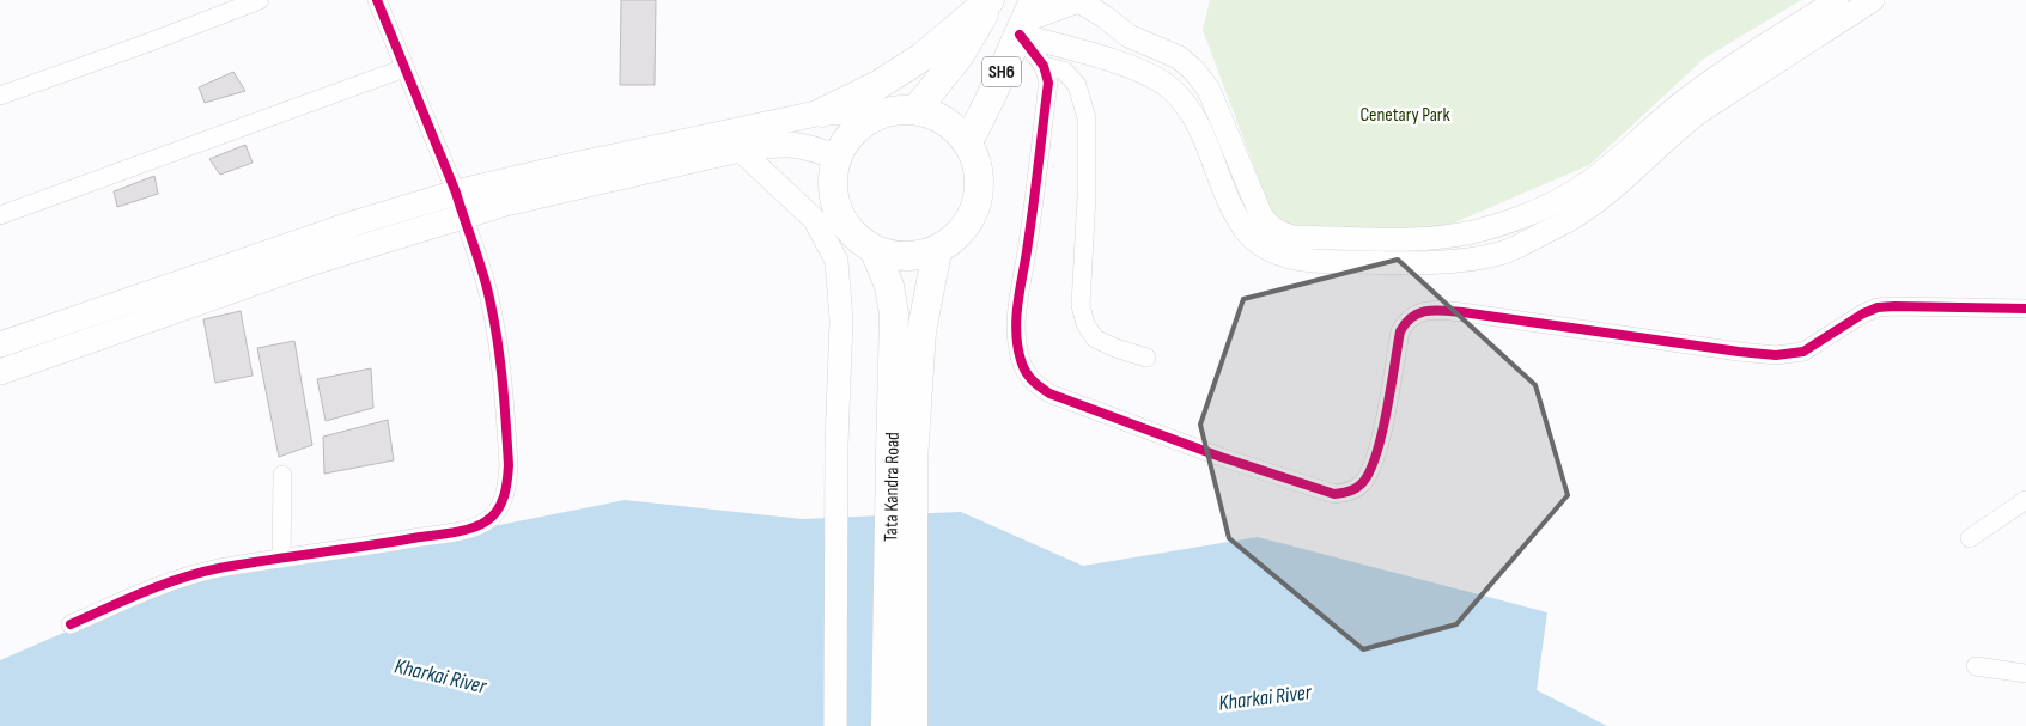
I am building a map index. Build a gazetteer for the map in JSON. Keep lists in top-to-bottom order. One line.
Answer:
{"streets":{"main road":["SH6","Tata Kandra Road"]},"crossings":[["SH6","Tata Kandra Road"]],"water":["Kharkai River"],"parks":["Cenetary Park"]}
